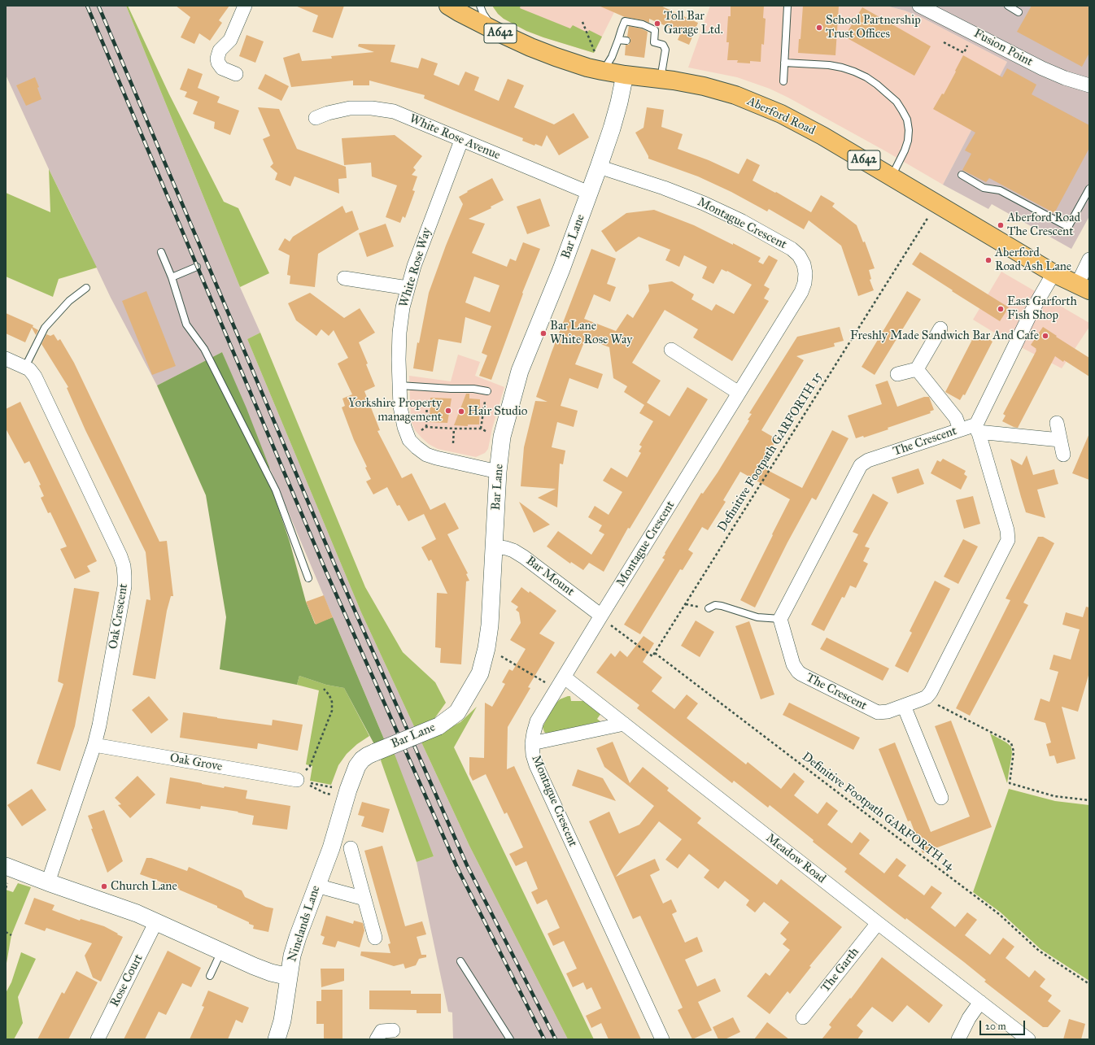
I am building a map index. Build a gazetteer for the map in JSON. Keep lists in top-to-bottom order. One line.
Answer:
{"streets":{"main road":["A642","Aberford Road"],"street":["Fusion Point","White Rose Avenue","Montague Crescent","Bar Lane","White Rose Way","The Crescent","Bar Mount","Oak Crescent","Oak Grove","Meadow Road","Ninelands Lane","The Garth","Rose Court"],"path":["Definitive Footpath GARFORTH 15","Definitive Footpath GARFORTH 14"]},"crossings":[["Aberford Road","Bar Lane"],["Aberford Road","Definitive Footpath GARFORTH 15"],["White Rose Avenue","Bar Lane"],["White Rose Avenue","White Rose Way"],["Montague Crescent","Bar Lane"],["Montague Crescent","Bar Mount"],["Montague Crescent","Meadow Road"],["Bar Lane","White Rose Way"],["Bar Lane","Bar Mount"],["Bar Lane","Ninelands Lane"],["Definitive Footpath GARFORTH 15","Definitive Footpath GARFORTH 14"],["Oak Crescent","Oak Grove"],["Meadow Road","The Garth"]],"places":["Toll Bar Garage Ltd.","School Partnership Trust Offices","Aberford Road The Crescent","Aberford Road Ash Lane","East Garforth Fish Shop","Bar Lane White Rose Way","Freshly Made Sandwich Bar And Cafe","Yorkshire Property management","Hair Studio","Church Lane"],"scale_bar":"20 m"}
